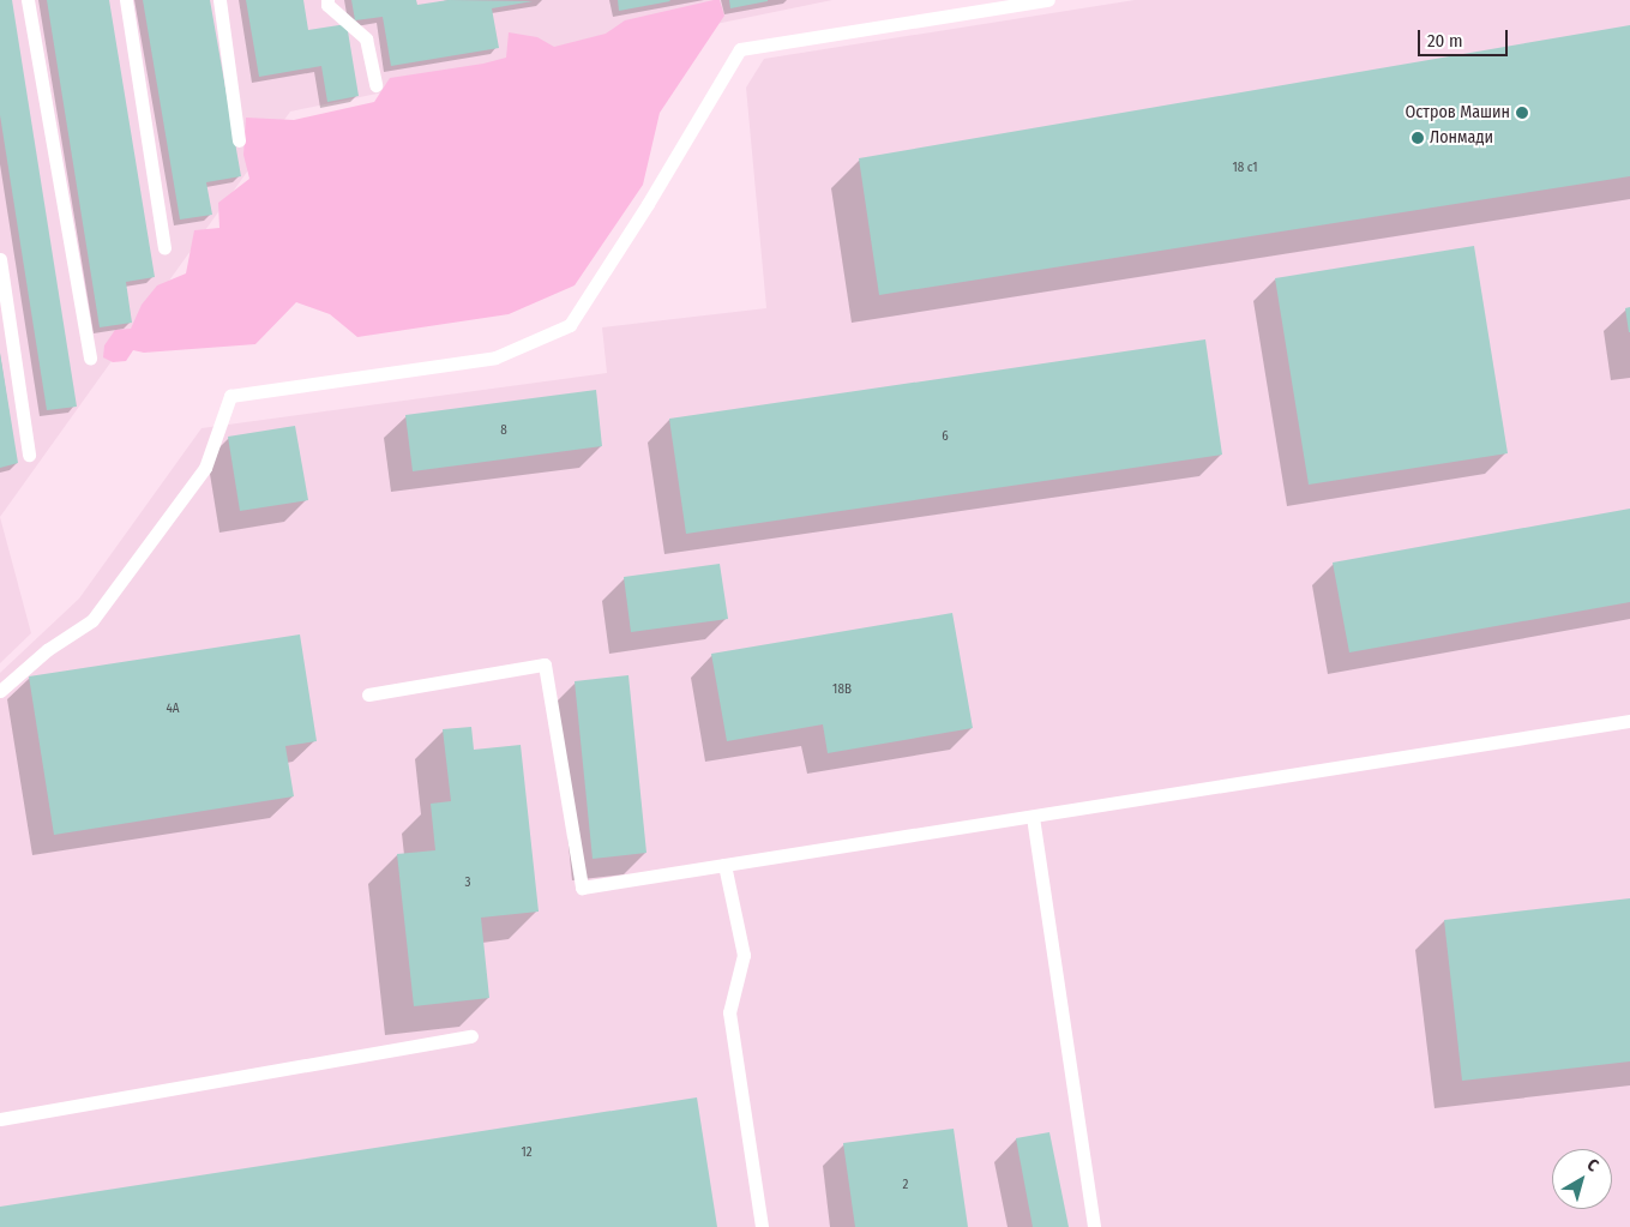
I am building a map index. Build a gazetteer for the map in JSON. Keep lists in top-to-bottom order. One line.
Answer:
{"places":["Остров Машин","Лонмади"],"house_numbers":["18 с1","8","6","18В","4А","3","12","2"],"scale_bar":"20 m","north":"top right"}
